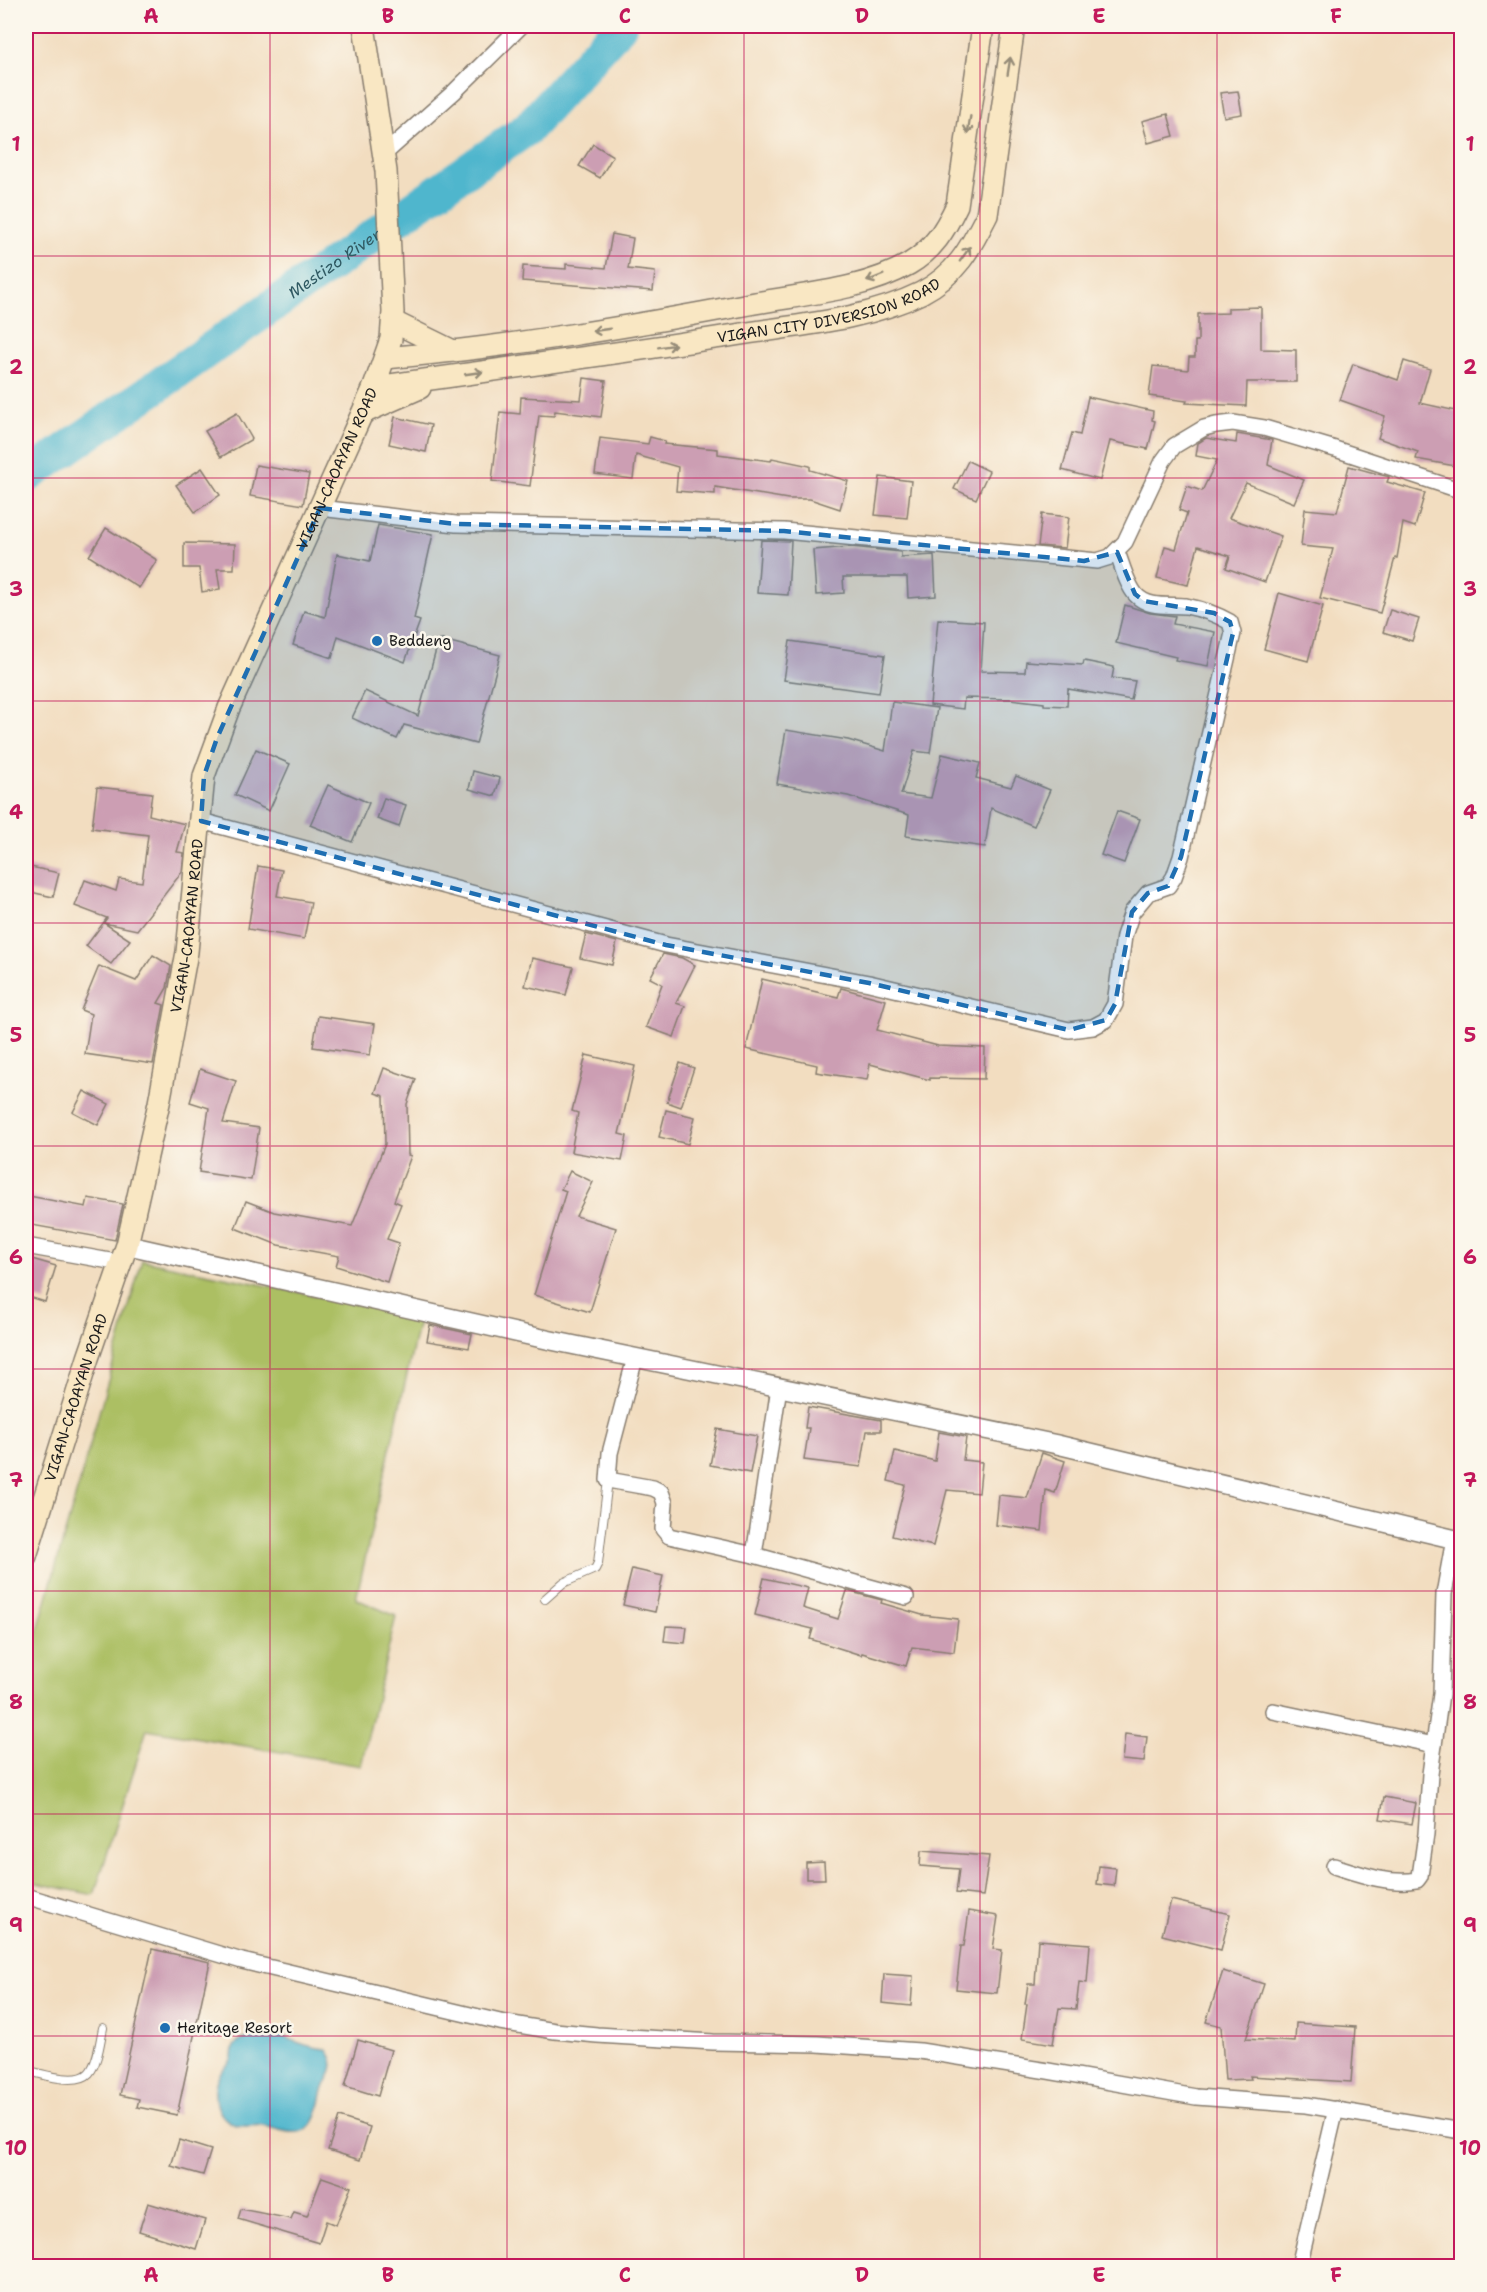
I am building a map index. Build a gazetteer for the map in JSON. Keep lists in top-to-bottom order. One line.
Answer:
{"streets":{"main road":["VIGAN CITY DIVERSION ROAD","VIGAN-CAOAYAN ROAD"]},"crossings":[["VIGAN CITY DIVERSION ROAD","VIGAN-CAOAYAN ROAD"]],"water":["Mestizo River"],"places":["Beddeng","Heritage Resort"],"grid":{"columns":["A","B","C","D","E","F"],"rows":["1","2","3","4","5","6","7","8","9","10"]}}
